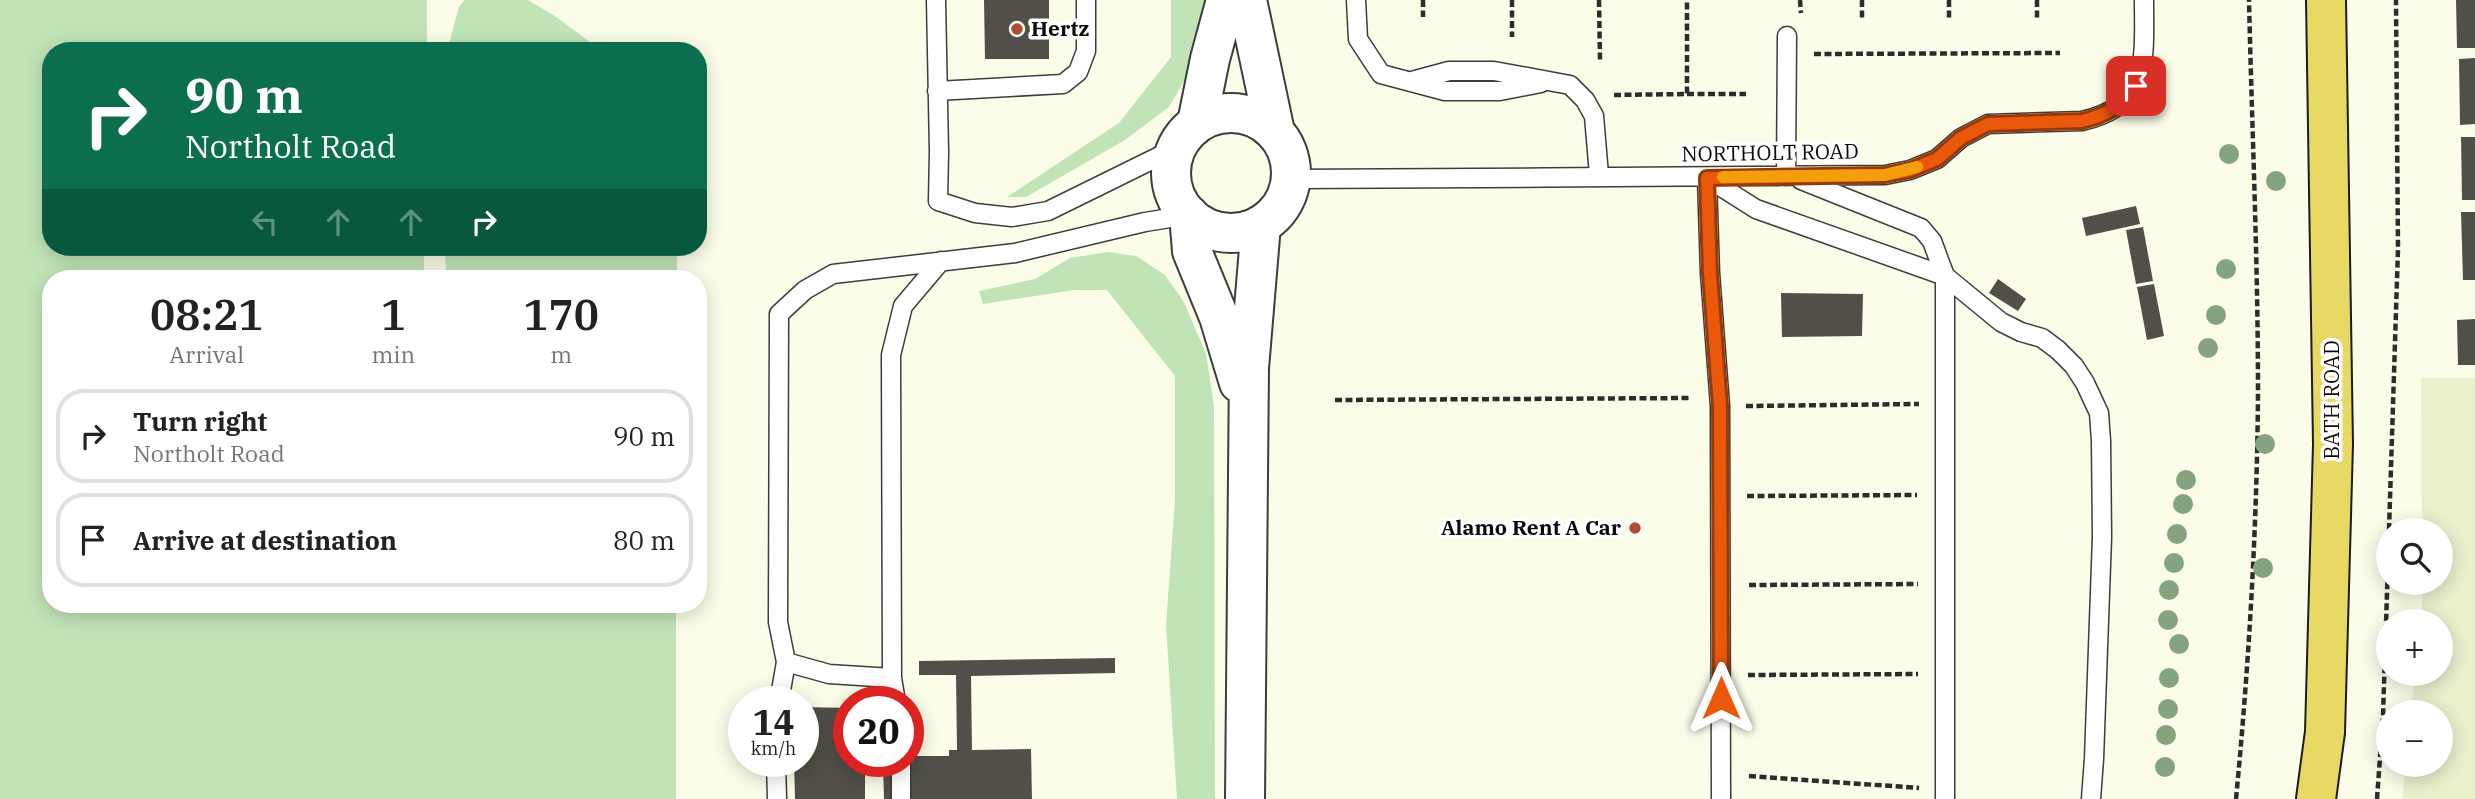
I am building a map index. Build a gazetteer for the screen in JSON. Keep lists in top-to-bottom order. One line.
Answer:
{"streets":{"highway":["BATH ROAD"],"lane":["NORTHOLT ROAD"]},"places":["Hertz","Alamo Rent A Car"],"page":{"turn":["90 m","Northolt Road"],"eta":["08:21","Arrival","1","min","170","m"],"list":[{"name":"Turn right","note":"Northolt Road","value":"90 m"},{"name":"Arrive at destination","value":"80 m"}],"map_buttons":["+","−"],"speed":"14 km/h","limit":"20"}}
